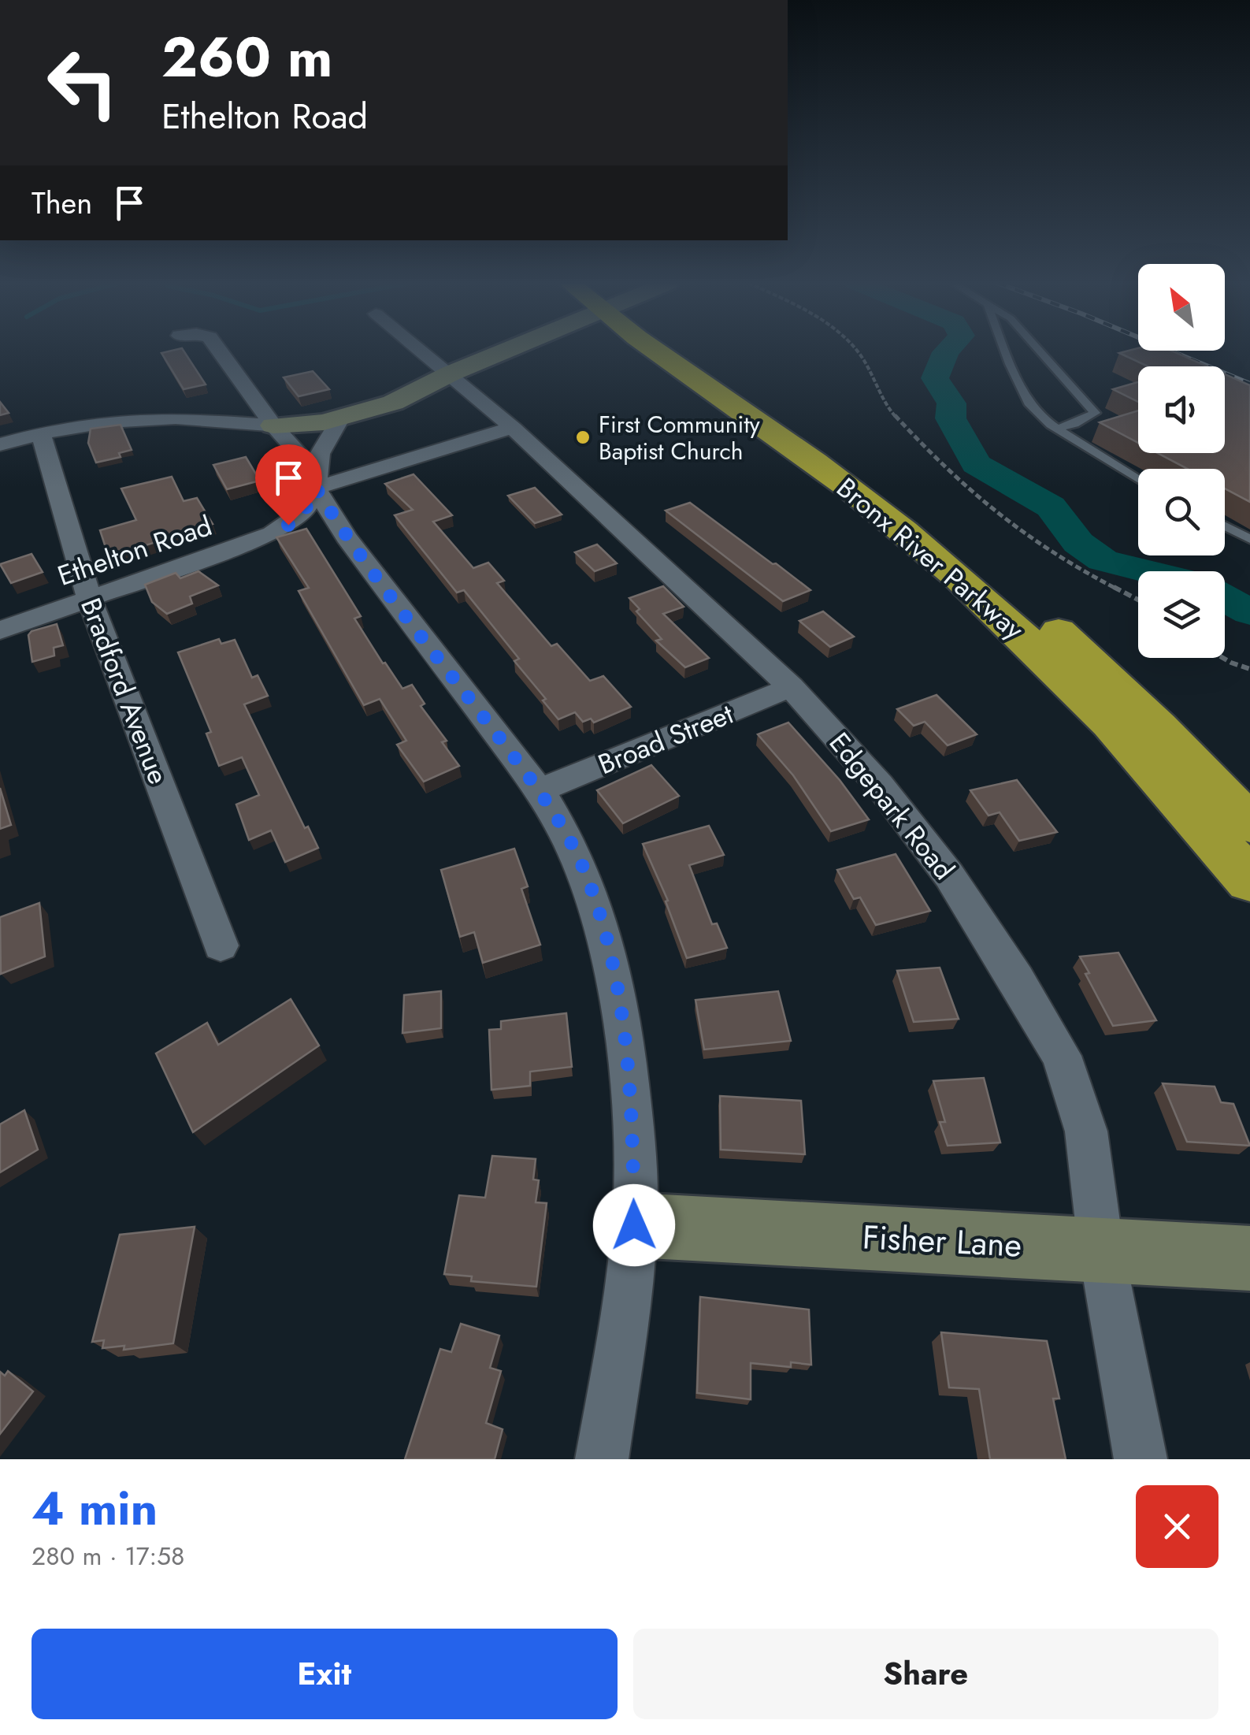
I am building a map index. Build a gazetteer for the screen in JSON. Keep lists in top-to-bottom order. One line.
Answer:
{"streets":{"highway":["Bronx River Parkway"],"street":["Ethelton Road","Bradford Avenue","Broad Street","Edgepark Road","Fisher Lane"]},"crossings":[["Ethelton Road","Bradford Avenue"],["Broad Street","Edgepark Road"],["Edgepark Road","Fisher Lane"]],"places":["First Community Baptist Church"],"north":"top left","page":{"turn":["260 m","Ethelton Road"],"then":"Then","heading":["4 min","280 m · 17:58"],"buttons":["Exit","Share"]}}
